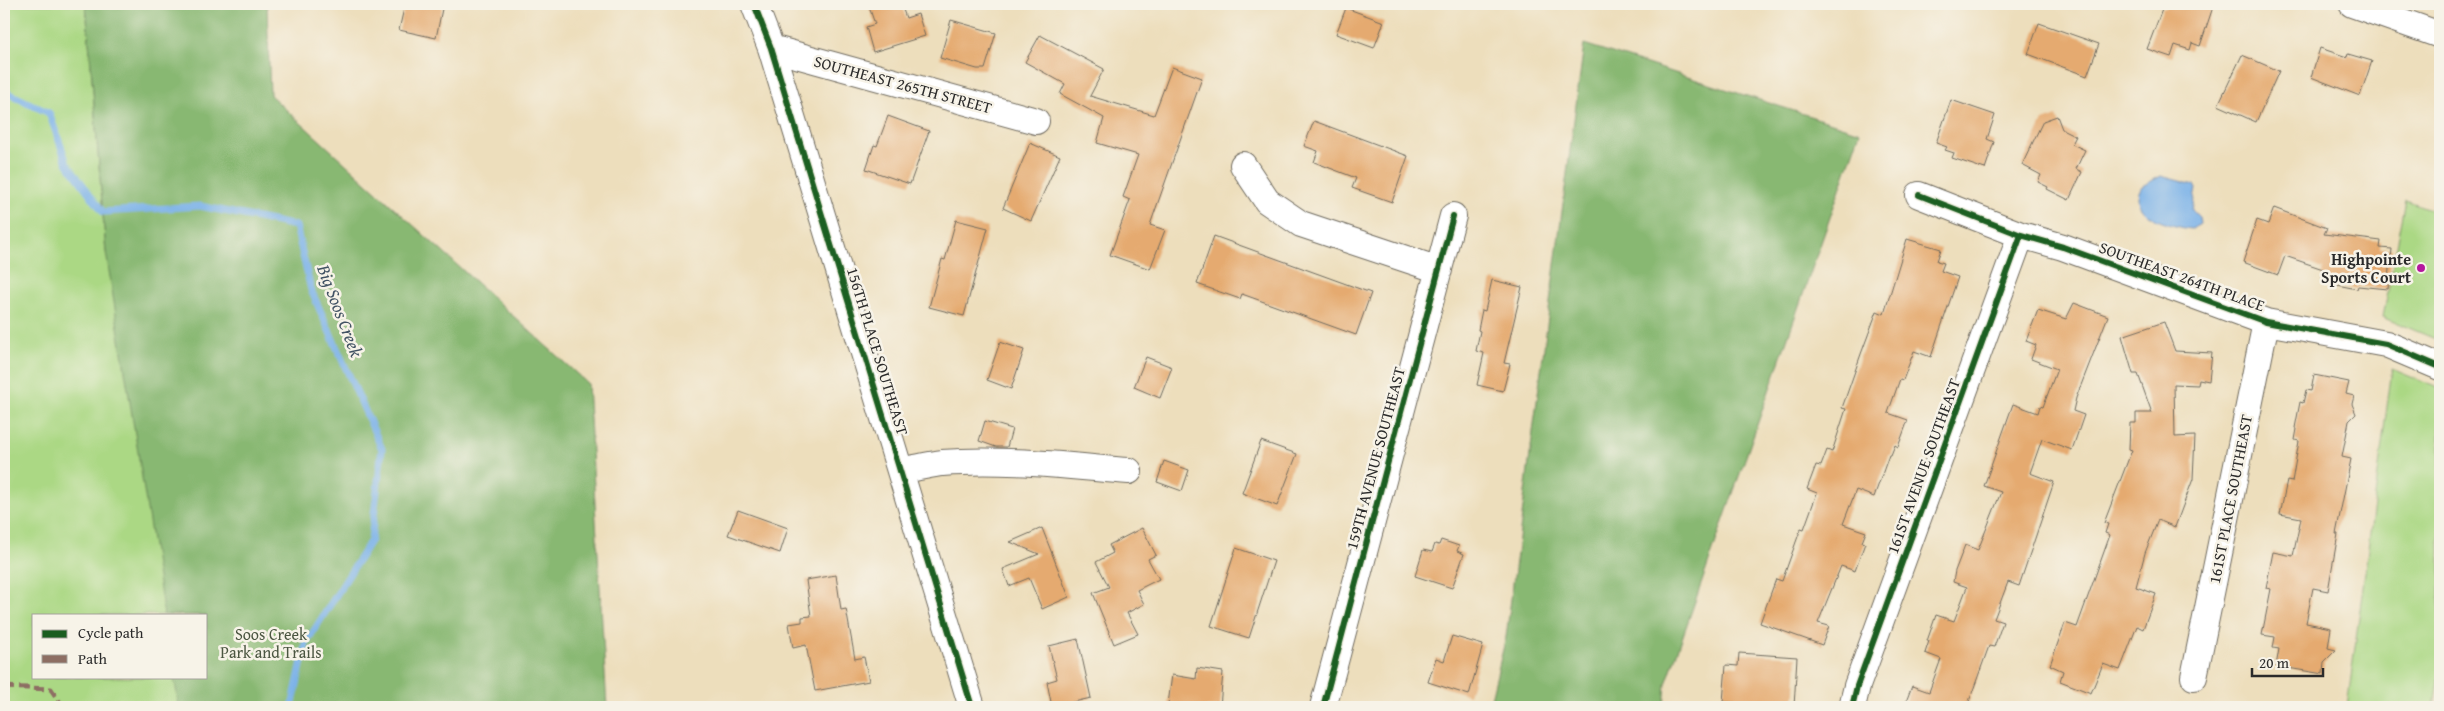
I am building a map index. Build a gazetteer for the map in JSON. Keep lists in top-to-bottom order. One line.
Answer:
{"streets":{"street":["SOUTHEAST 265TH STREET","SOUTHEAST 264TH PLACE","156TH PLACE SOUTHEAST","159TH AVENUE SOUTHEAST","161ST AVENUE SOUTHEAST","161ST PLACE SOUTHEAST"]},"crossings":[["SOUTHEAST 265TH STREET","156TH PLACE SOUTHEAST"],["SOUTHEAST 264TH PLACE","161ST AVENUE SOUTHEAST"],["SOUTHEAST 264TH PLACE","161ST PLACE SOUTHEAST"]],"water":["Big Soos Creek"],"parks":["Soos Creek Park and Trails"],"places":["Highpointe Sports Court"],"legend":["Cycle path","Path"],"scale_bar":"20 m"}
